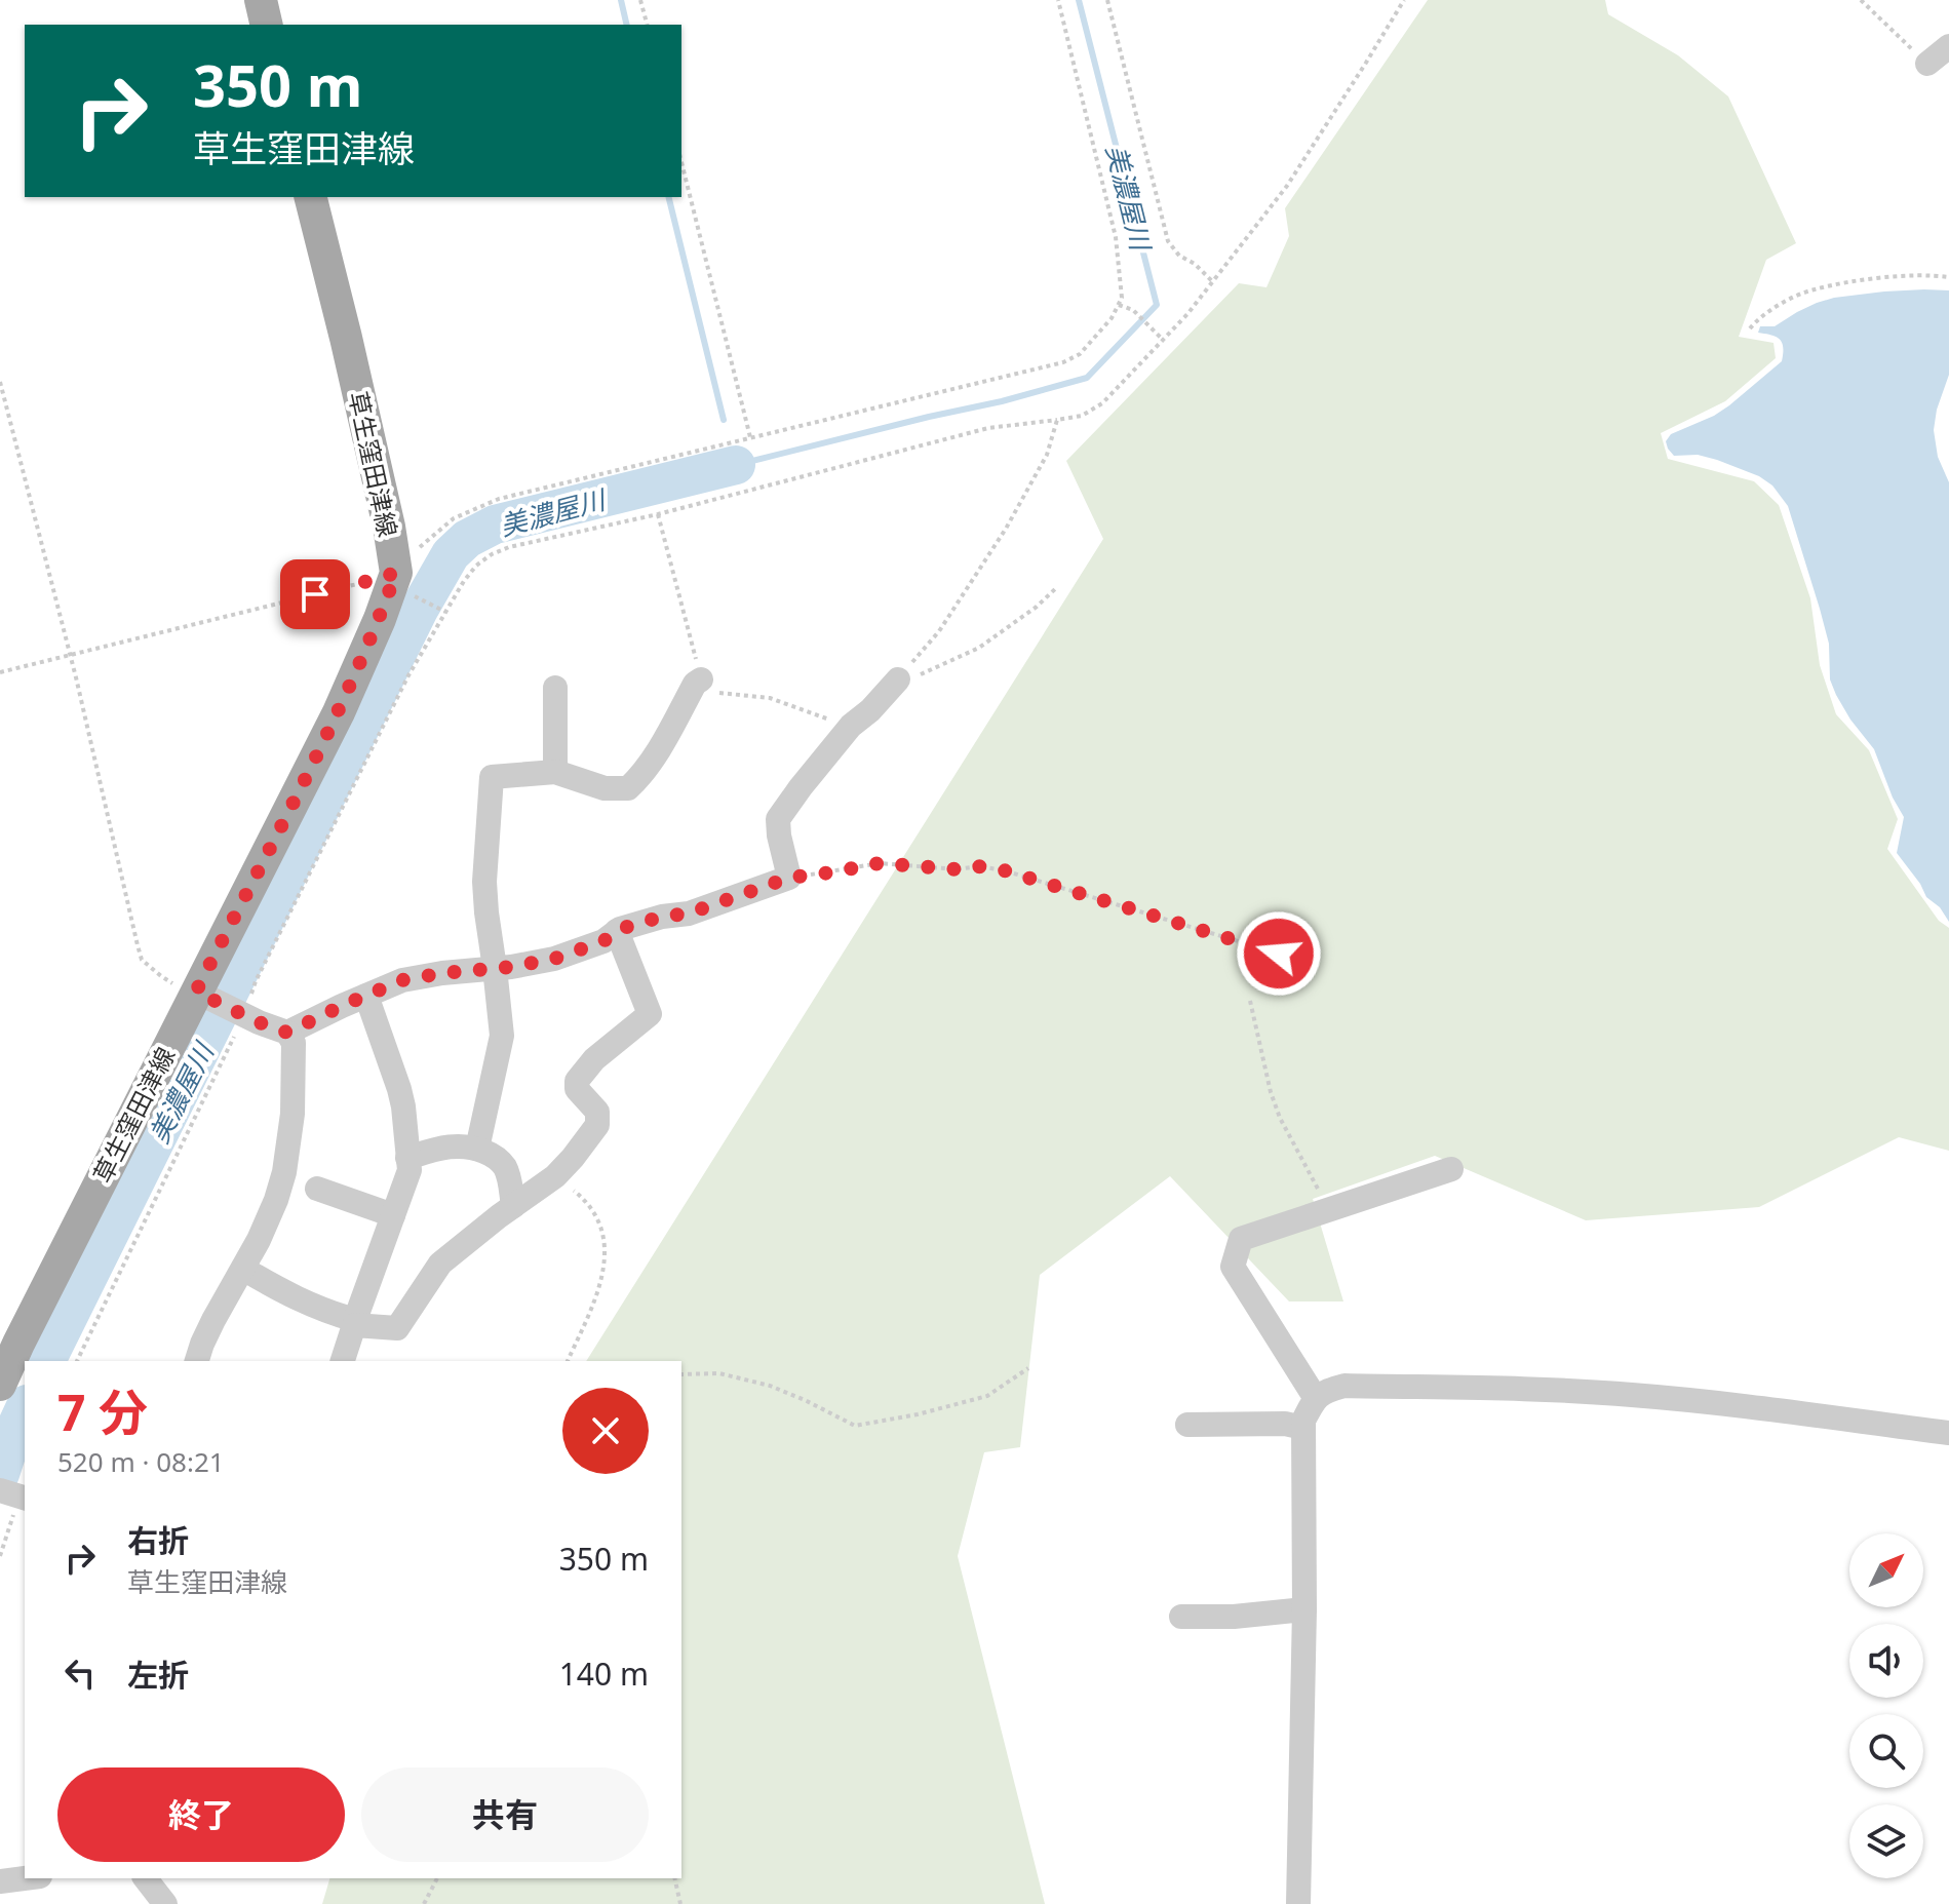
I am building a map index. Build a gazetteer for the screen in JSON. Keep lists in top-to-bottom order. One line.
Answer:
{"streets":{"main road":["草生窪田津線"]},"water":["美濃屋川"],"north":"top right","page":{"turn":["350 m","草生窪田津線"],"heading":["7 分","520 m · 08:21"],"list":[{"name":"右折","note":"草生窪田津線","value":"350 m"},{"name":"左折","value":"140 m"}],"buttons":["終了","共有"]}}
